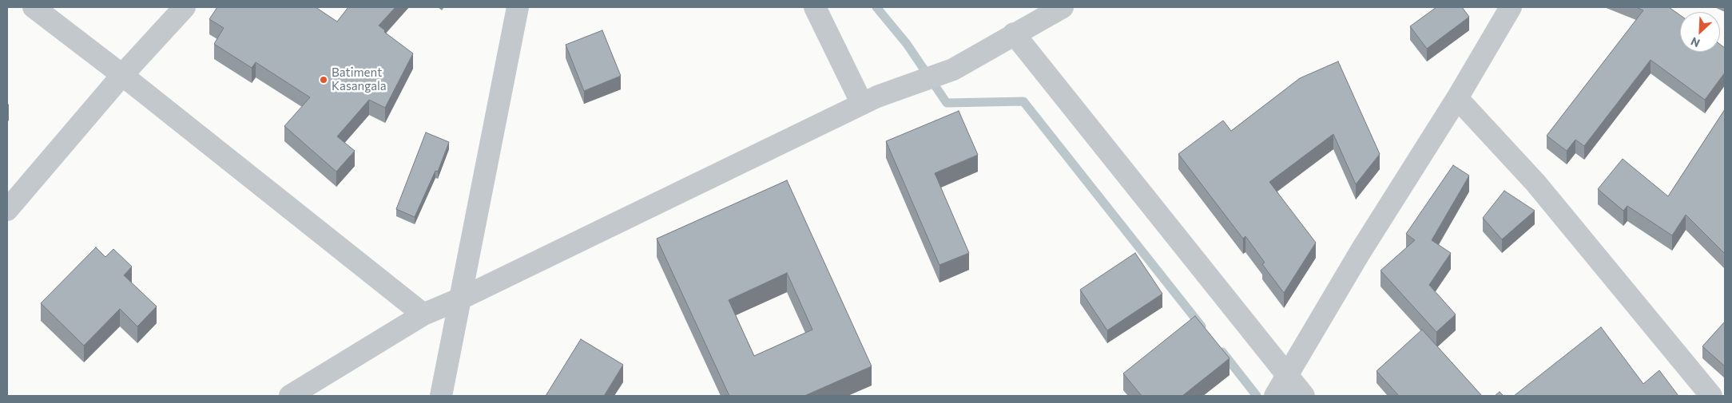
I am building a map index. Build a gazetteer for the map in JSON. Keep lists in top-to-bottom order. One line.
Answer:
{"places":["Batiment Kasangala"],"north":"bottom left"}
